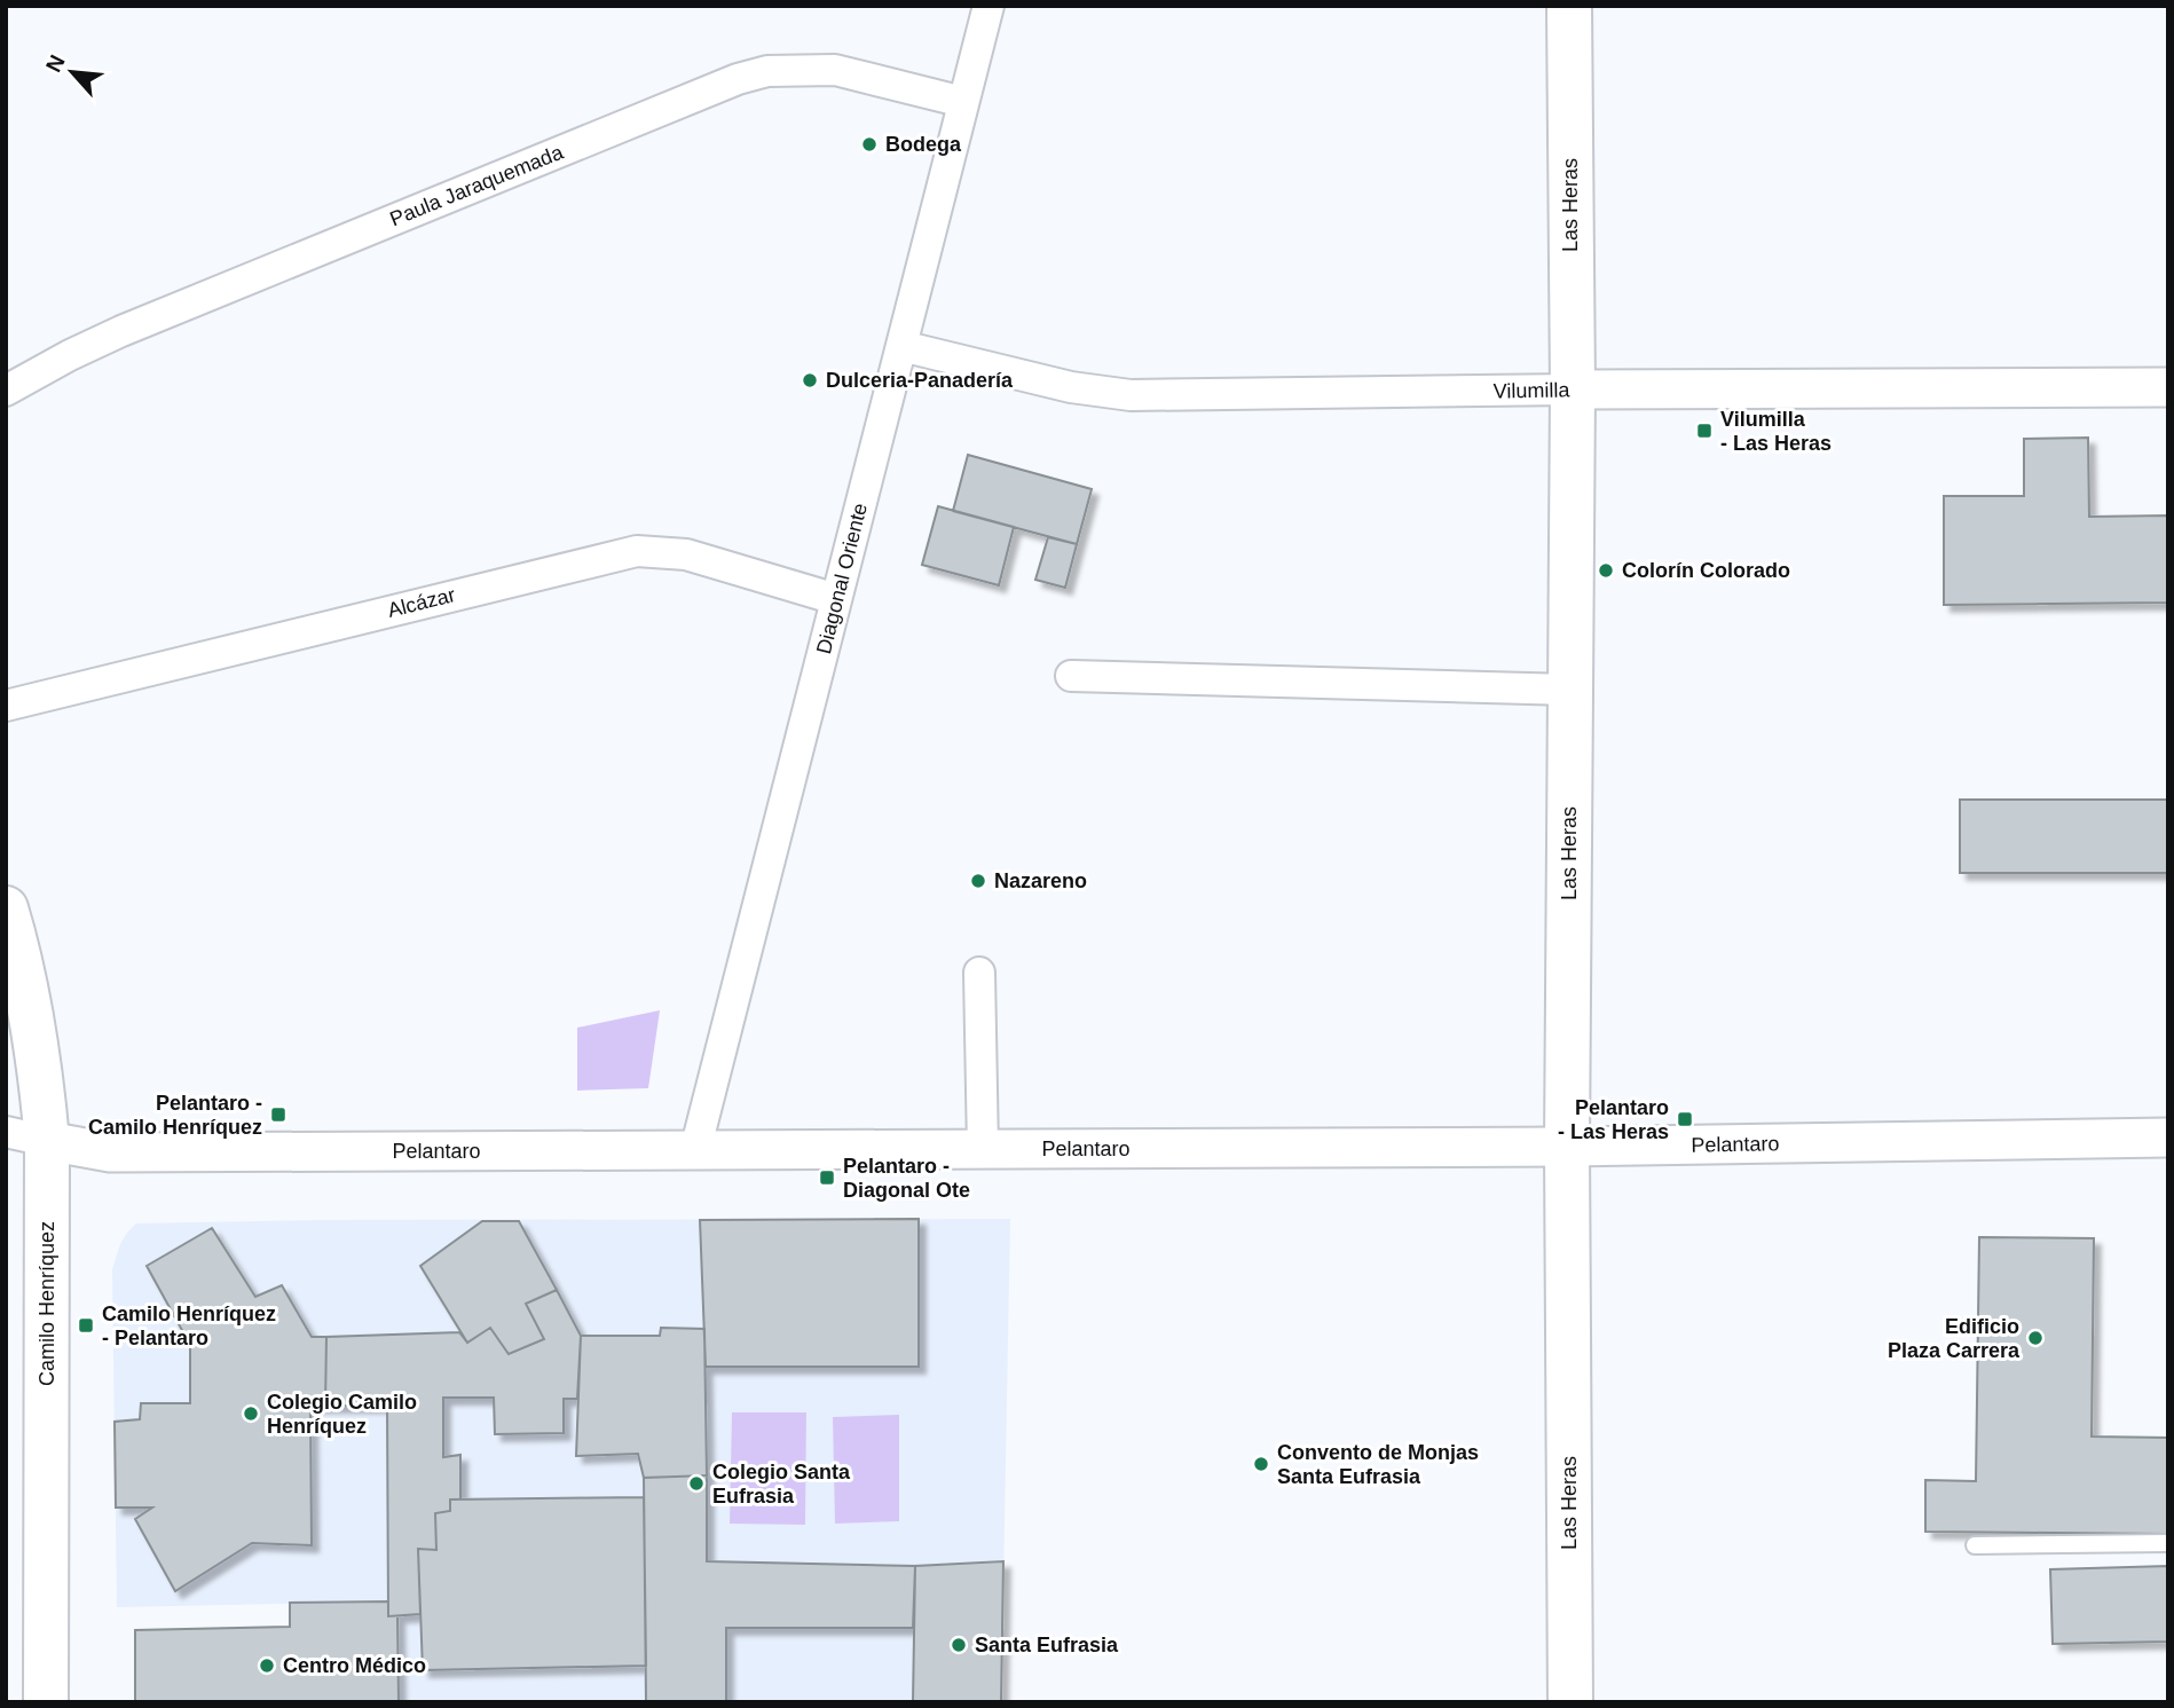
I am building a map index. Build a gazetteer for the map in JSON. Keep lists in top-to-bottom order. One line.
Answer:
{"streets":{"main road":["Las Heras","Camilo Henríquez"],"street":["Paula Jaraquemada","Vilumilla","Diagonal Oriente","Alcázar","Pelantaro"]},"crossings":[["Paula Jaraquemada","Diagonal Oriente"],["Las Heras","Vilumilla"],["Las Heras","Pelantaro"],["Vilumilla","Diagonal Oriente"],["Diagonal Oriente","Alcázar"],["Diagonal Oriente","Pelantaro"],["Pelantaro","Camilo Henríquez"]],"places":{"other":["Bodega","Dulceria-Panadería","Colorín Colorado","Nazareno","Edificio Plaza Carrera","Colegio Camilo Henríquez","Convento de Monjas Santa Eufrasia","Colegio Santa Eufrasia","Santa Eufrasia","Centro Médico"],"transit":["Vilumilla - Las Heras","Pelantaro - Camilo Henríquez","Pelantaro - Las Heras","Pelantaro - Diagonal Ote","Camilo Henríquez - Pelantaro"]},"north":"top left"}
